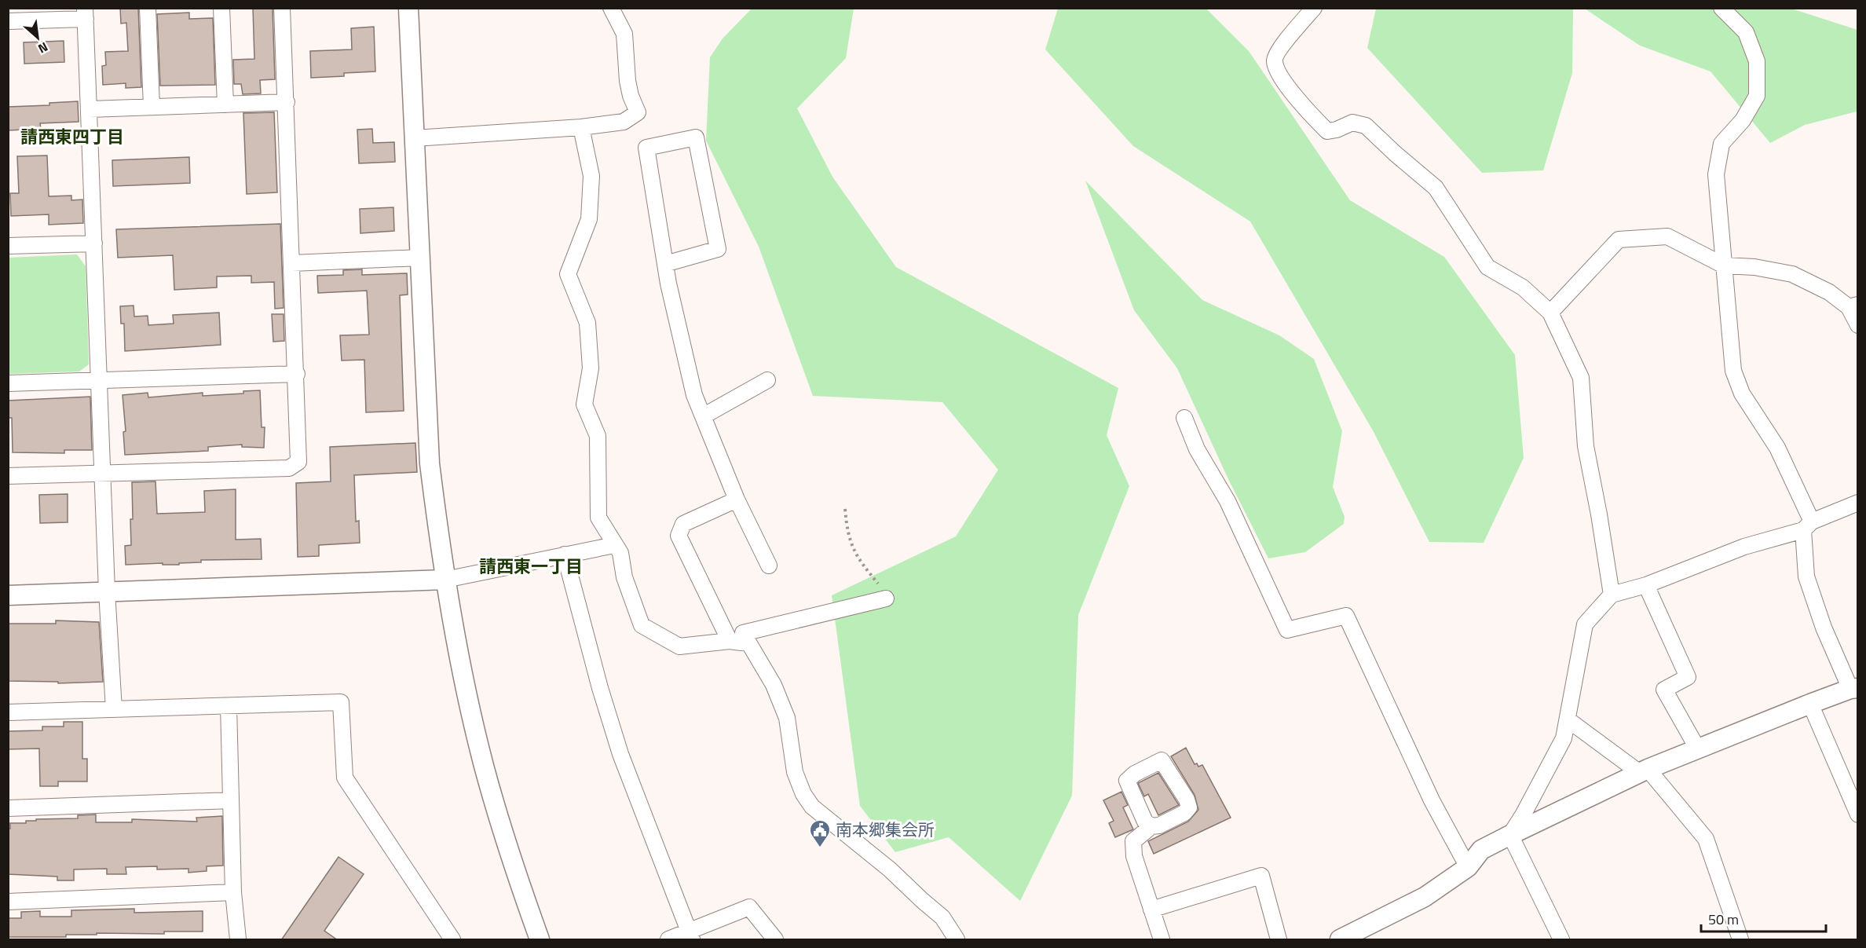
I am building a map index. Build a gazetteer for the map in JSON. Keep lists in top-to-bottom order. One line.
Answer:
{"districts":["請西東四丁目","請西東一丁目"],"places":{"public building":["南本郷集会所"]},"scale_bar":"50 m","north":"bottom right"}
